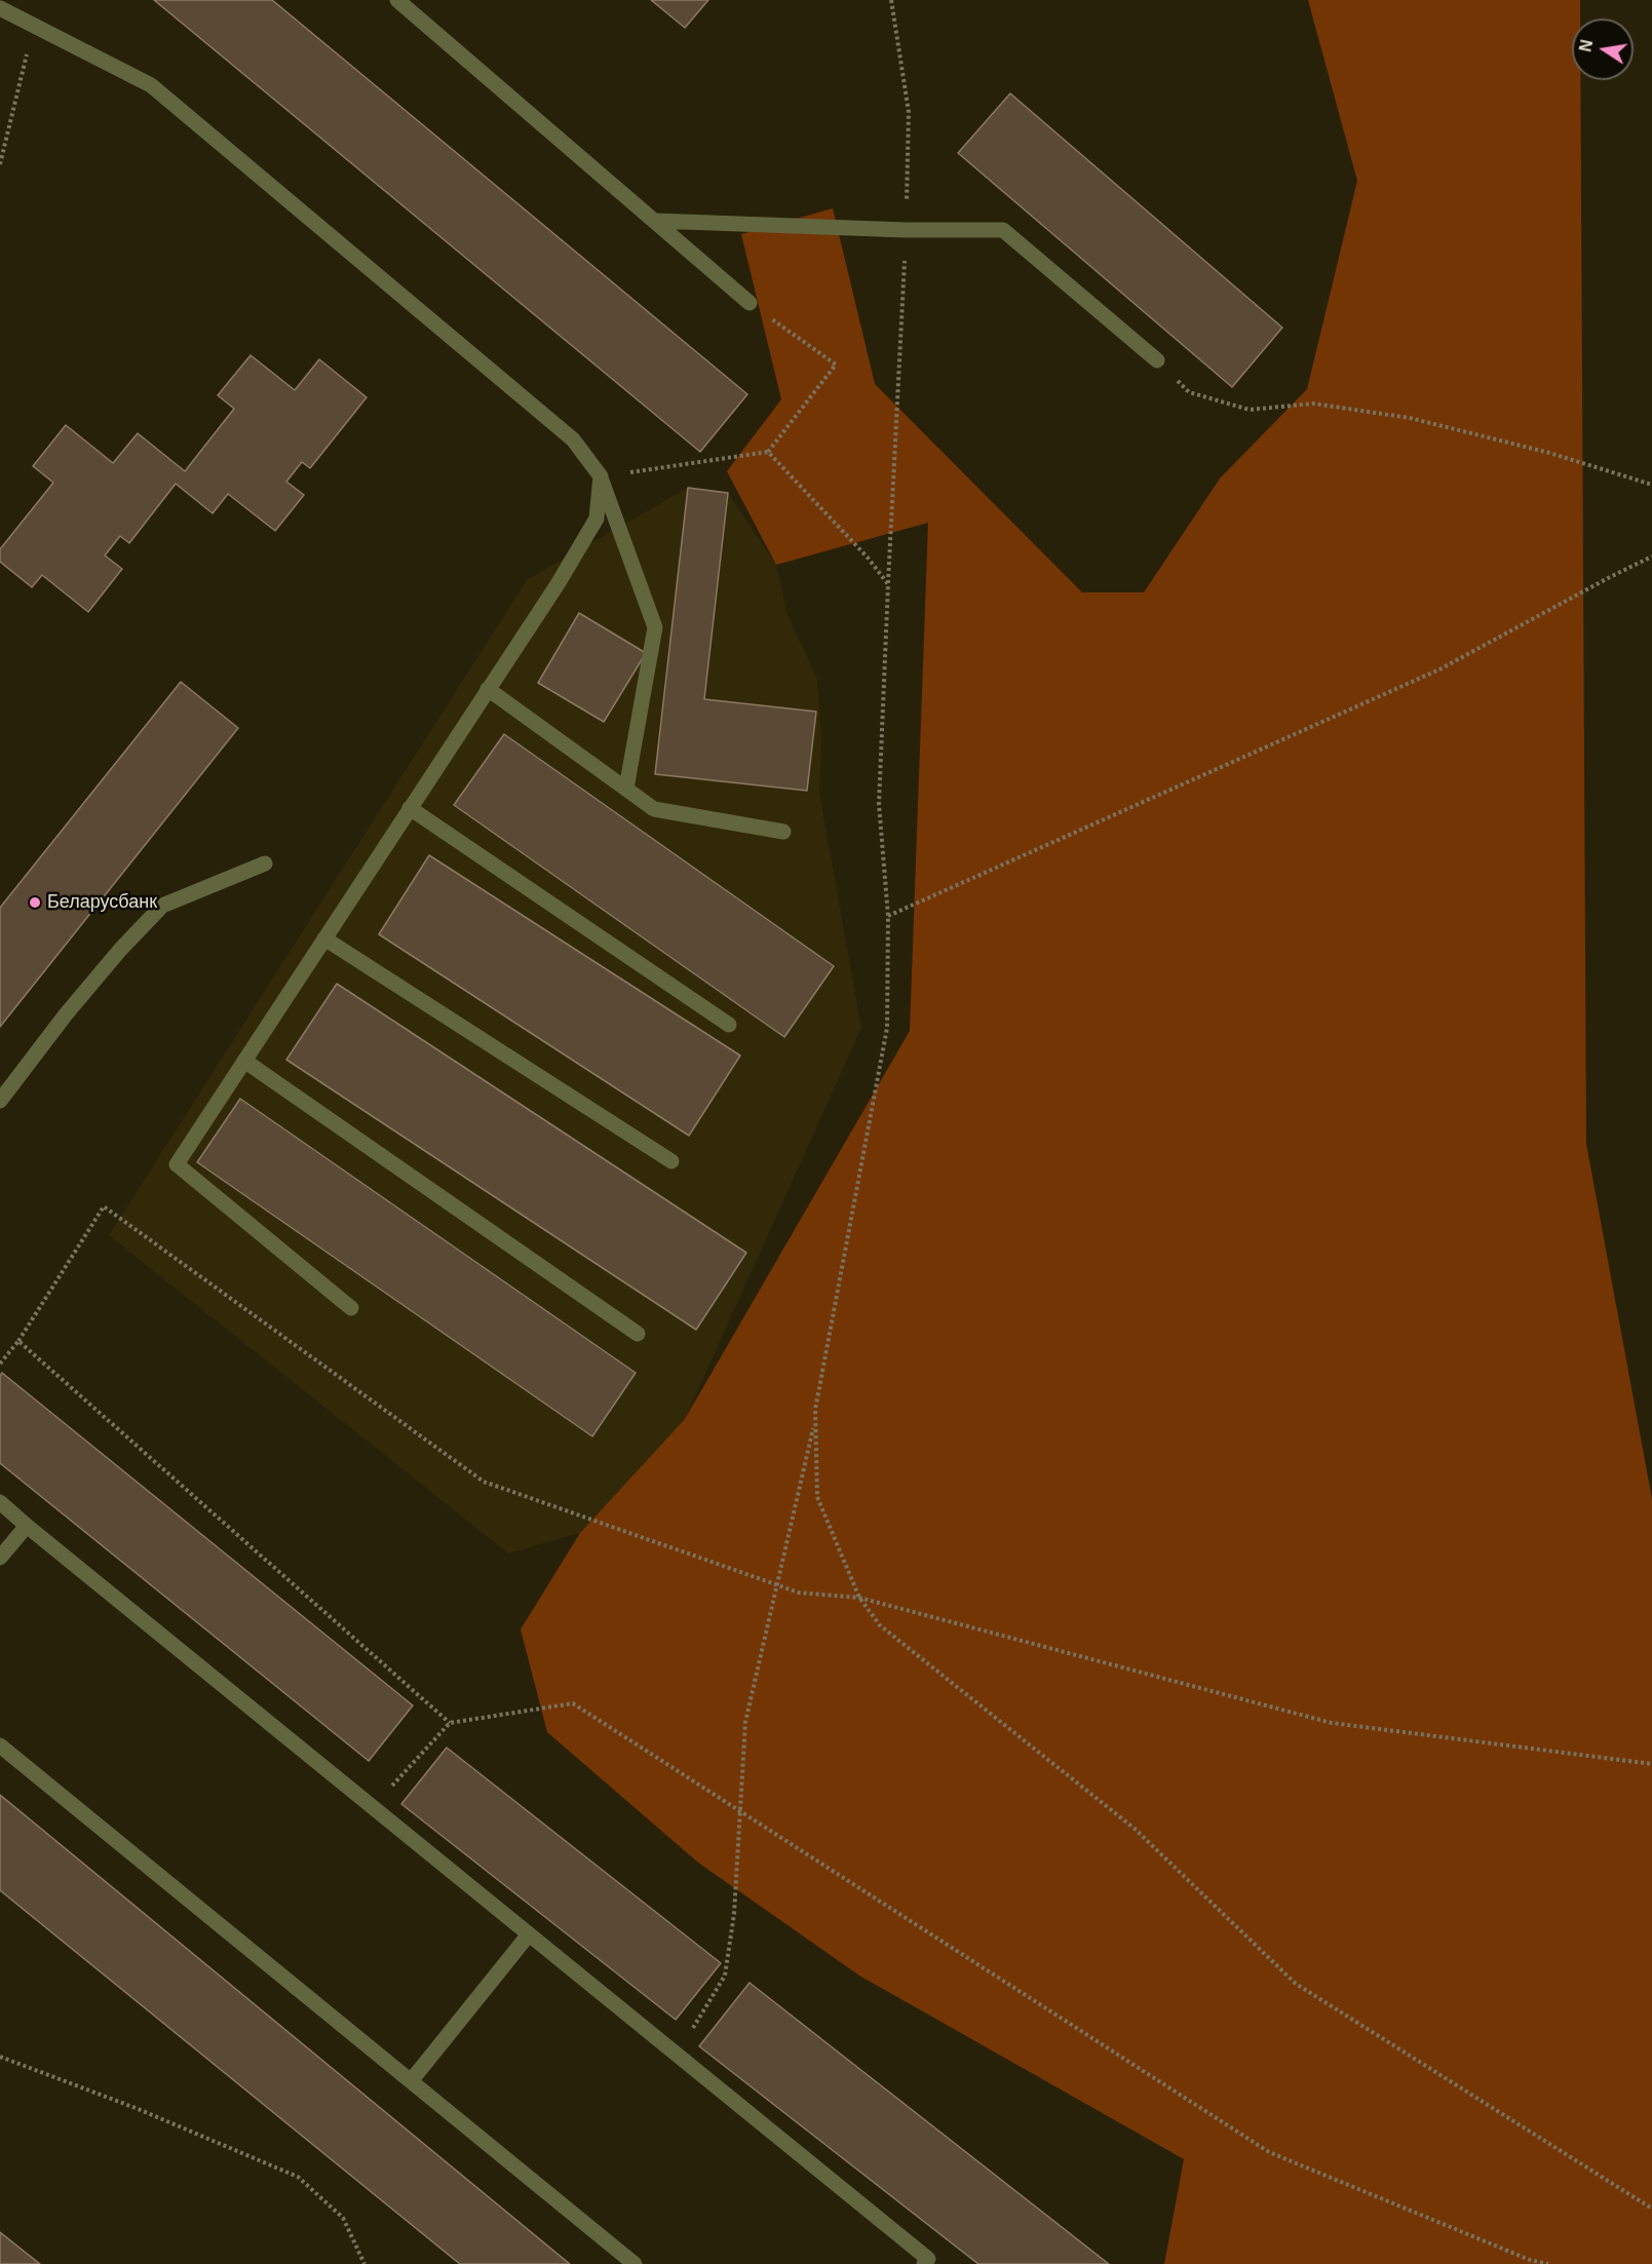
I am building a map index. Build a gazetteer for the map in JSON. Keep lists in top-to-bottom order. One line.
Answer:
{"places":["Беларусбанк"],"north":"left"}
